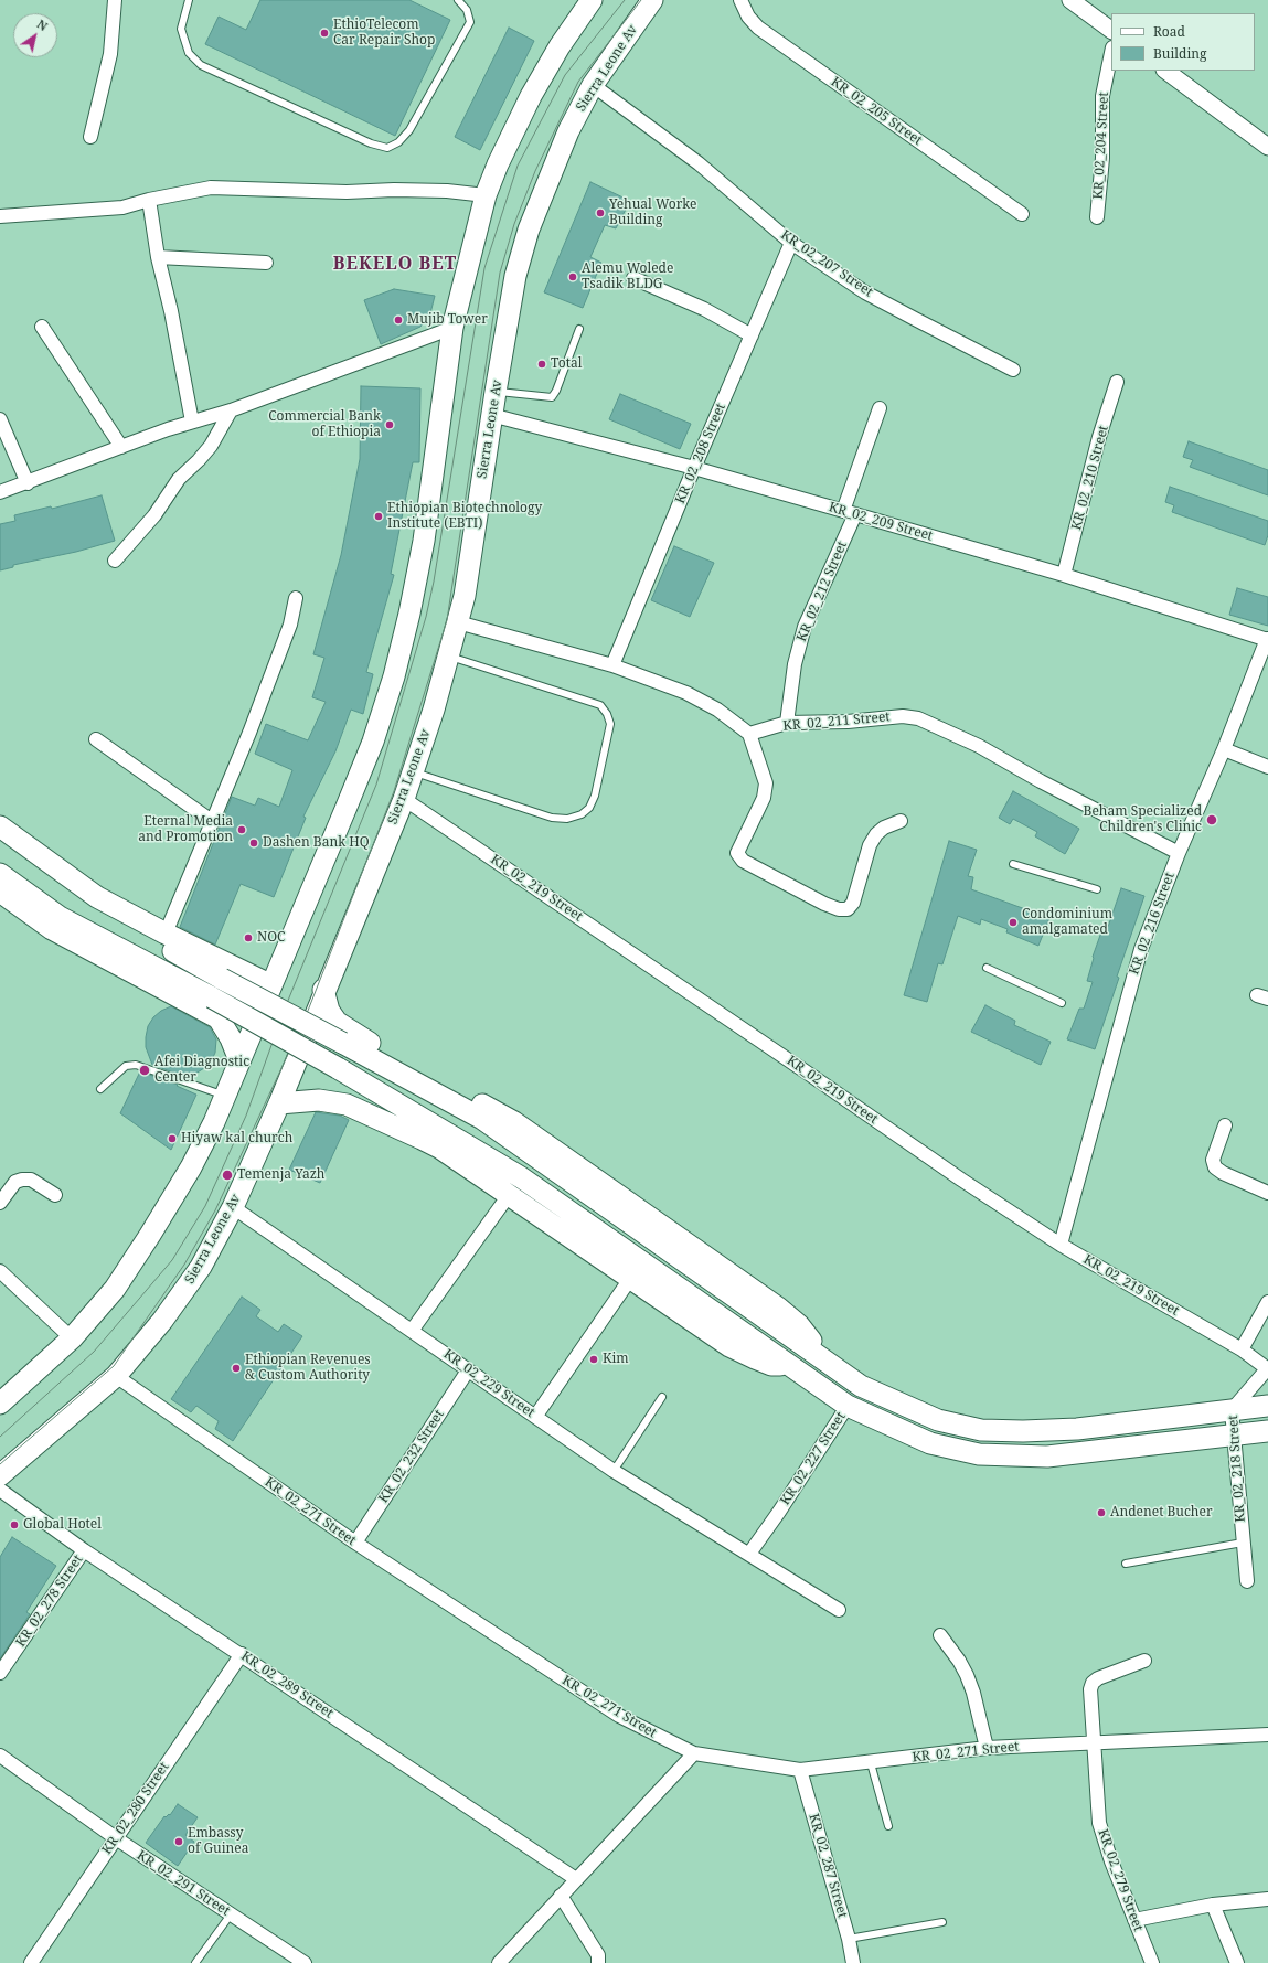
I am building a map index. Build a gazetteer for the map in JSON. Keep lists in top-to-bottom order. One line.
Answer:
{"streets":{"main road":["Sierra Leone Av"],"street":["KR_02_205 Street","KR_02_204 Street","KR_02_207 Street","KR_02_208 Street","KR_02_210 Street","KR_02_209 Street","KR_02_212 Street","KR_02_211 Street","KR_02_219 Street","KR_02_216 Street","KR_02_229 Street","KR_02_232 Street","KR_02_227 Street","KR_02_218 Street","KR_02_271 Street","KR_02_278 Street","KR_02_289 Street","KR_02_280 Street","KR_02_287 Street","KR_02_279 Street","KR_02_291 Street"]},"crossings":[["Sierra Leone Av","KR_02_207 Street"],["Sierra Leone Av","KR_02_209 Street"],["Sierra Leone Av","KR_02_219 Street"],["Sierra Leone Av","KR_02_229 Street"],["Sierra Leone Av","KR_02_271 Street"],["KR_02_207 Street","KR_02_208 Street"],["KR_02_208 Street","KR_02_209 Street"],["KR_02_210 Street","KR_02_209 Street"],["KR_02_209 Street","KR_02_212 Street"],["KR_02_209 Street","KR_02_216 Street"],["KR_02_212 Street","KR_02_211 Street"],["KR_02_211 Street","KR_02_216 Street"],["KR_02_219 Street","KR_02_216 Street"],["KR_02_219 Street","KR_02_218 Street"],["KR_02_229 Street","KR_02_232 Street"],["KR_02_229 Street","KR_02_227 Street"],["KR_02_232 Street","KR_02_271 Street"],["KR_02_271 Street","KR_02_287 Street"],["KR_02_271 Street","KR_02_279 Street"],["KR_02_278 Street","KR_02_289 Street"],["KR_02_289 Street","KR_02_280 Street"],["KR_02_280 Street","KR_02_291 Street"]],"districts":["BEKELO BET"],"places":["EthioTelecom Car Repair Shop","Yehual Worke Building","Alemu Wolede Tsadik BLDG","Mujib Tower","Total","Commercial Bank of Ethiopia","Ethiopian Biotechnology Institute (EBTI)","Beham Specialized Children's Clinic","Eternal Media and Promotion","Dashen Bank HQ","Condominium amalgamated","NOC","Afei Diagnostic Center","Hiyaw kal church","Temenja Yazh","Kim","Ethiopian Revenues & Custom Authority","Andenet Bucher","Global Hotel","Embassy of Guinea"],"legend":["Road","Building"],"north":"top right"}
